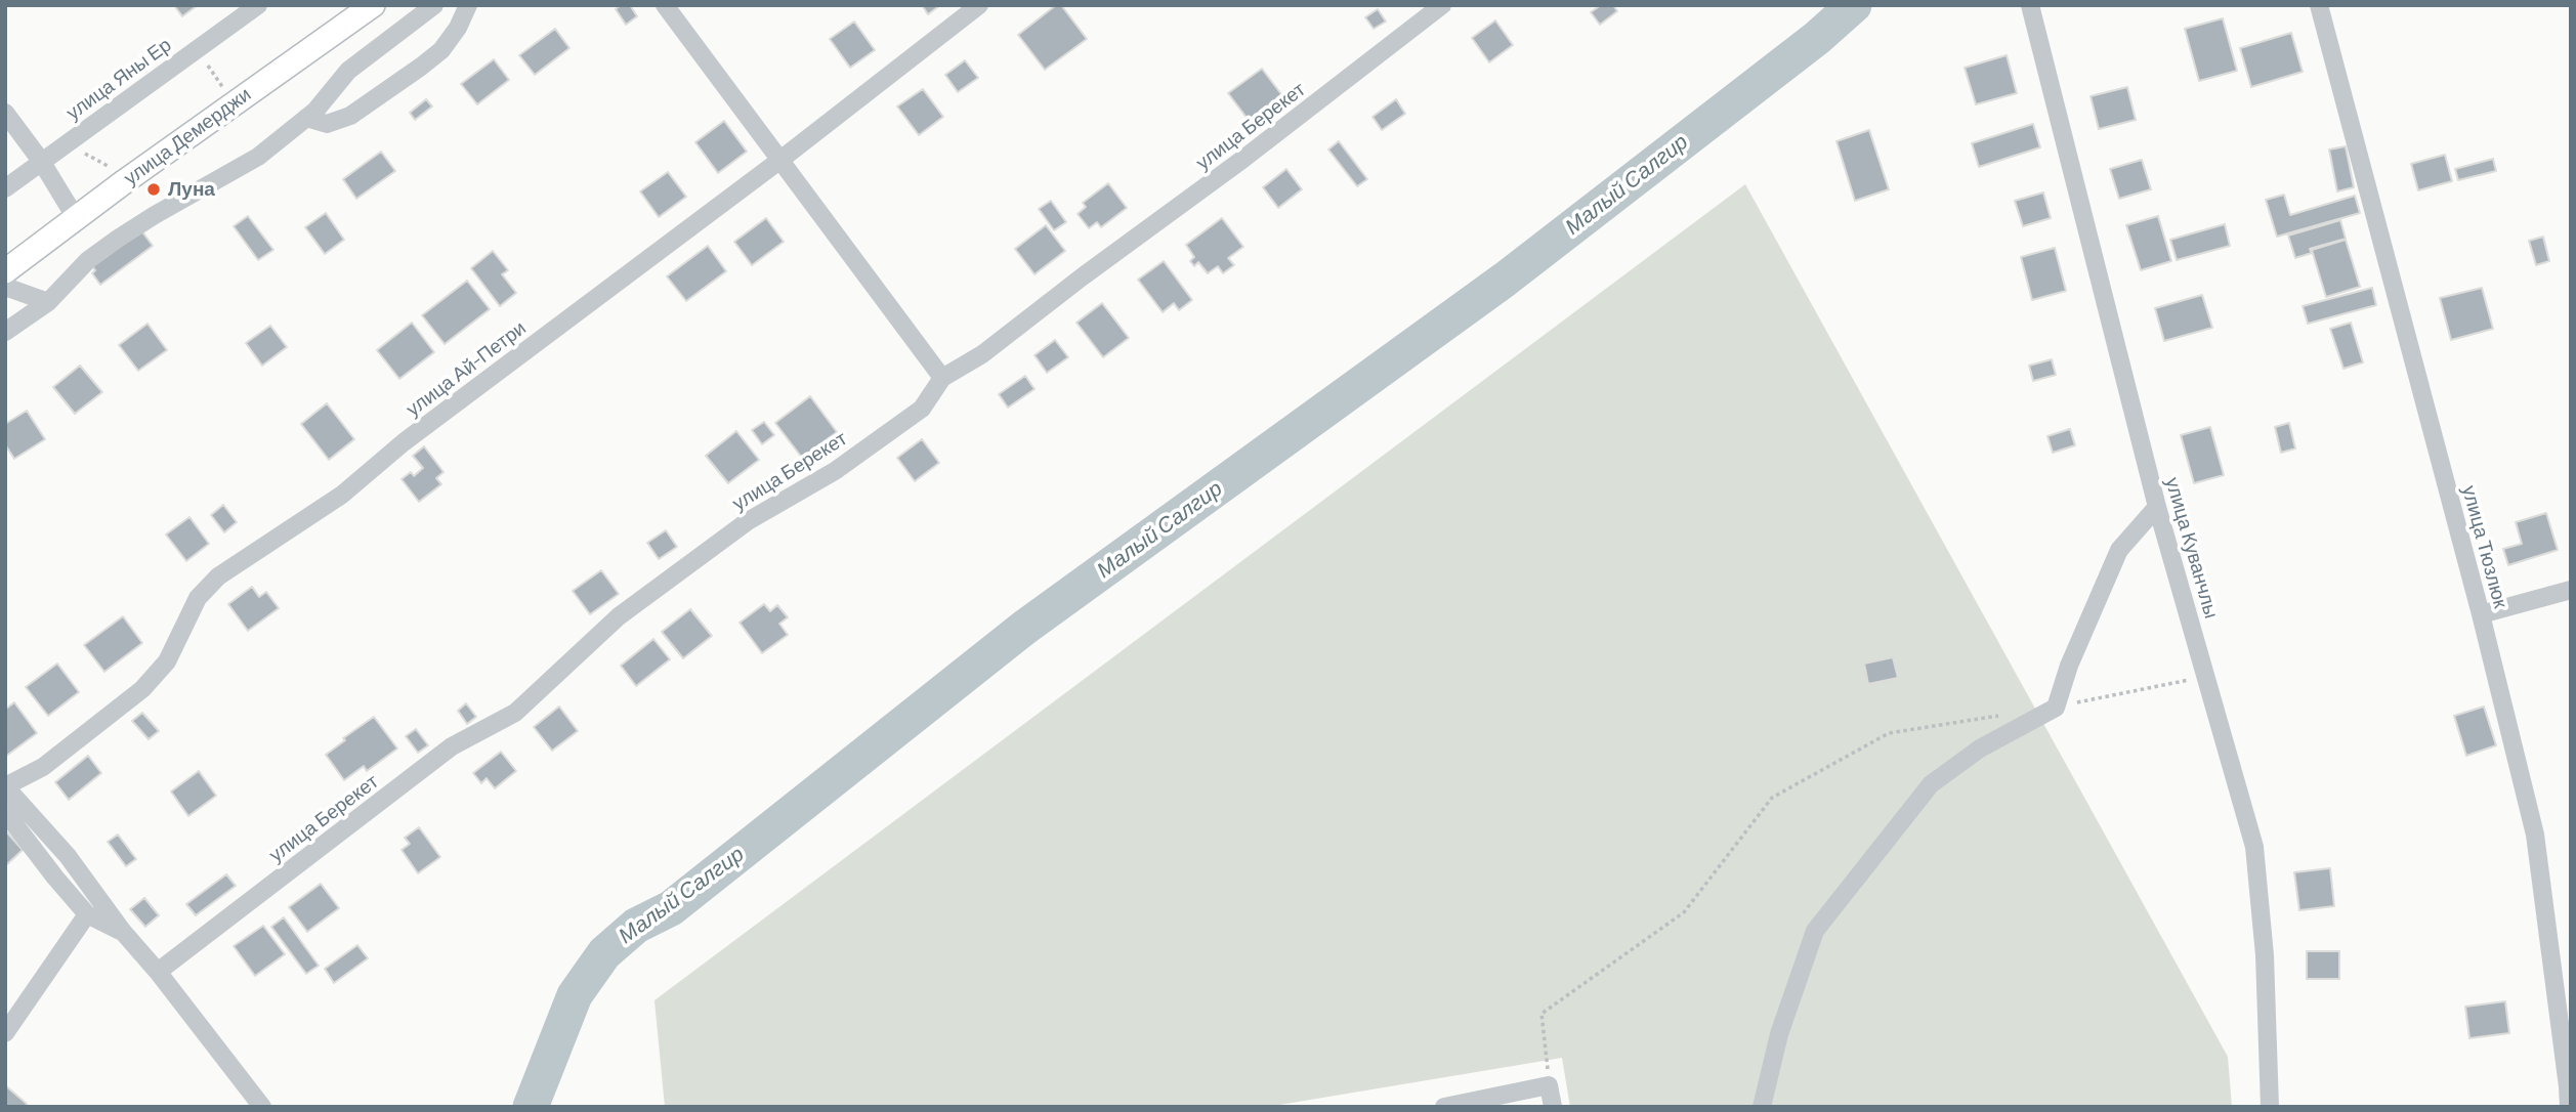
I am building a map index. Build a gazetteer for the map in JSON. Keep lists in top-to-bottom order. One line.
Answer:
{"streets":{"main road":["улица Демерджи"],"street":["улица Яны Ер","улица Берекет","улица Ай-Петри","улица Тюзлюк","улица Куванчлы"]},"water":["Малый Салгир"],"places":["Луна"]}
